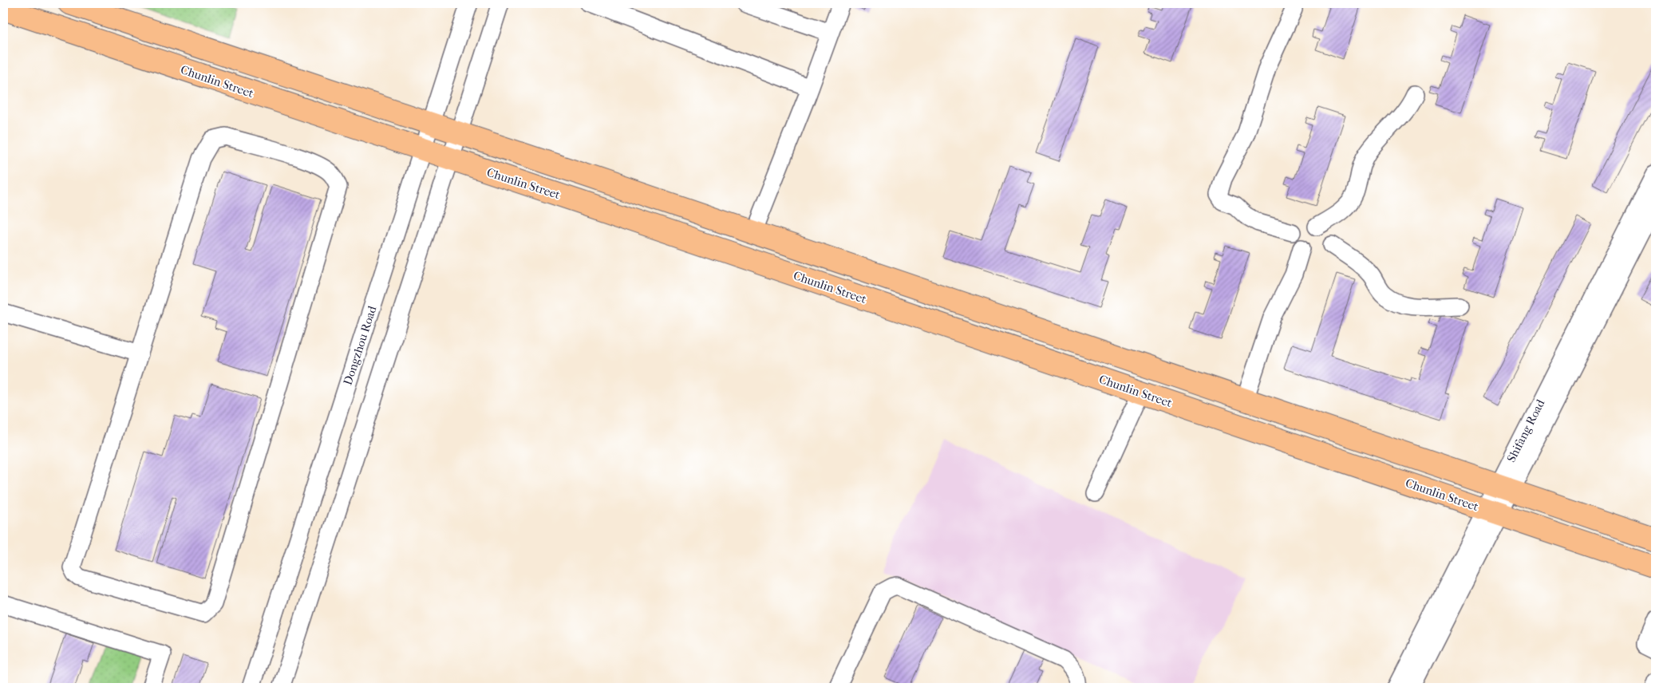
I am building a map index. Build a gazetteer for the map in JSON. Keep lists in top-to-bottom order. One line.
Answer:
{"streets":{"main road":["Chunlin Street"],"street":["Dongzhou Road","Shifang Road"]},"crossings":[["Chunlin Street","Dongzhou Road"],["Chunlin Street","Shifang Road"]]}
